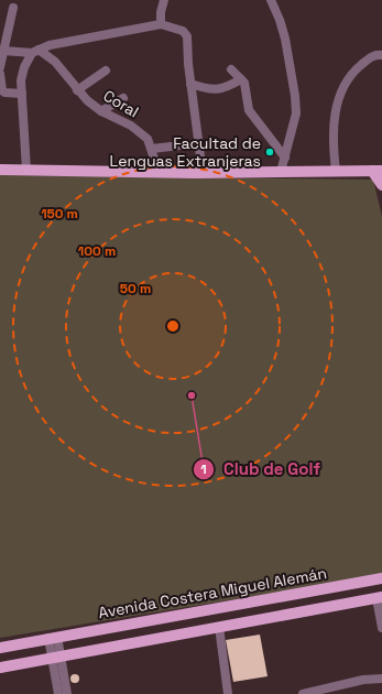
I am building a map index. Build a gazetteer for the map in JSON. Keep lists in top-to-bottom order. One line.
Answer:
{"streets":{"main road":["Avenida Costera Miguel Alemán"],"street":["Coral"]},"places":["Facultad de Lenguas Extranjeras","Club de Golf"],"rings":["150 m","100 m","50 m"]}
